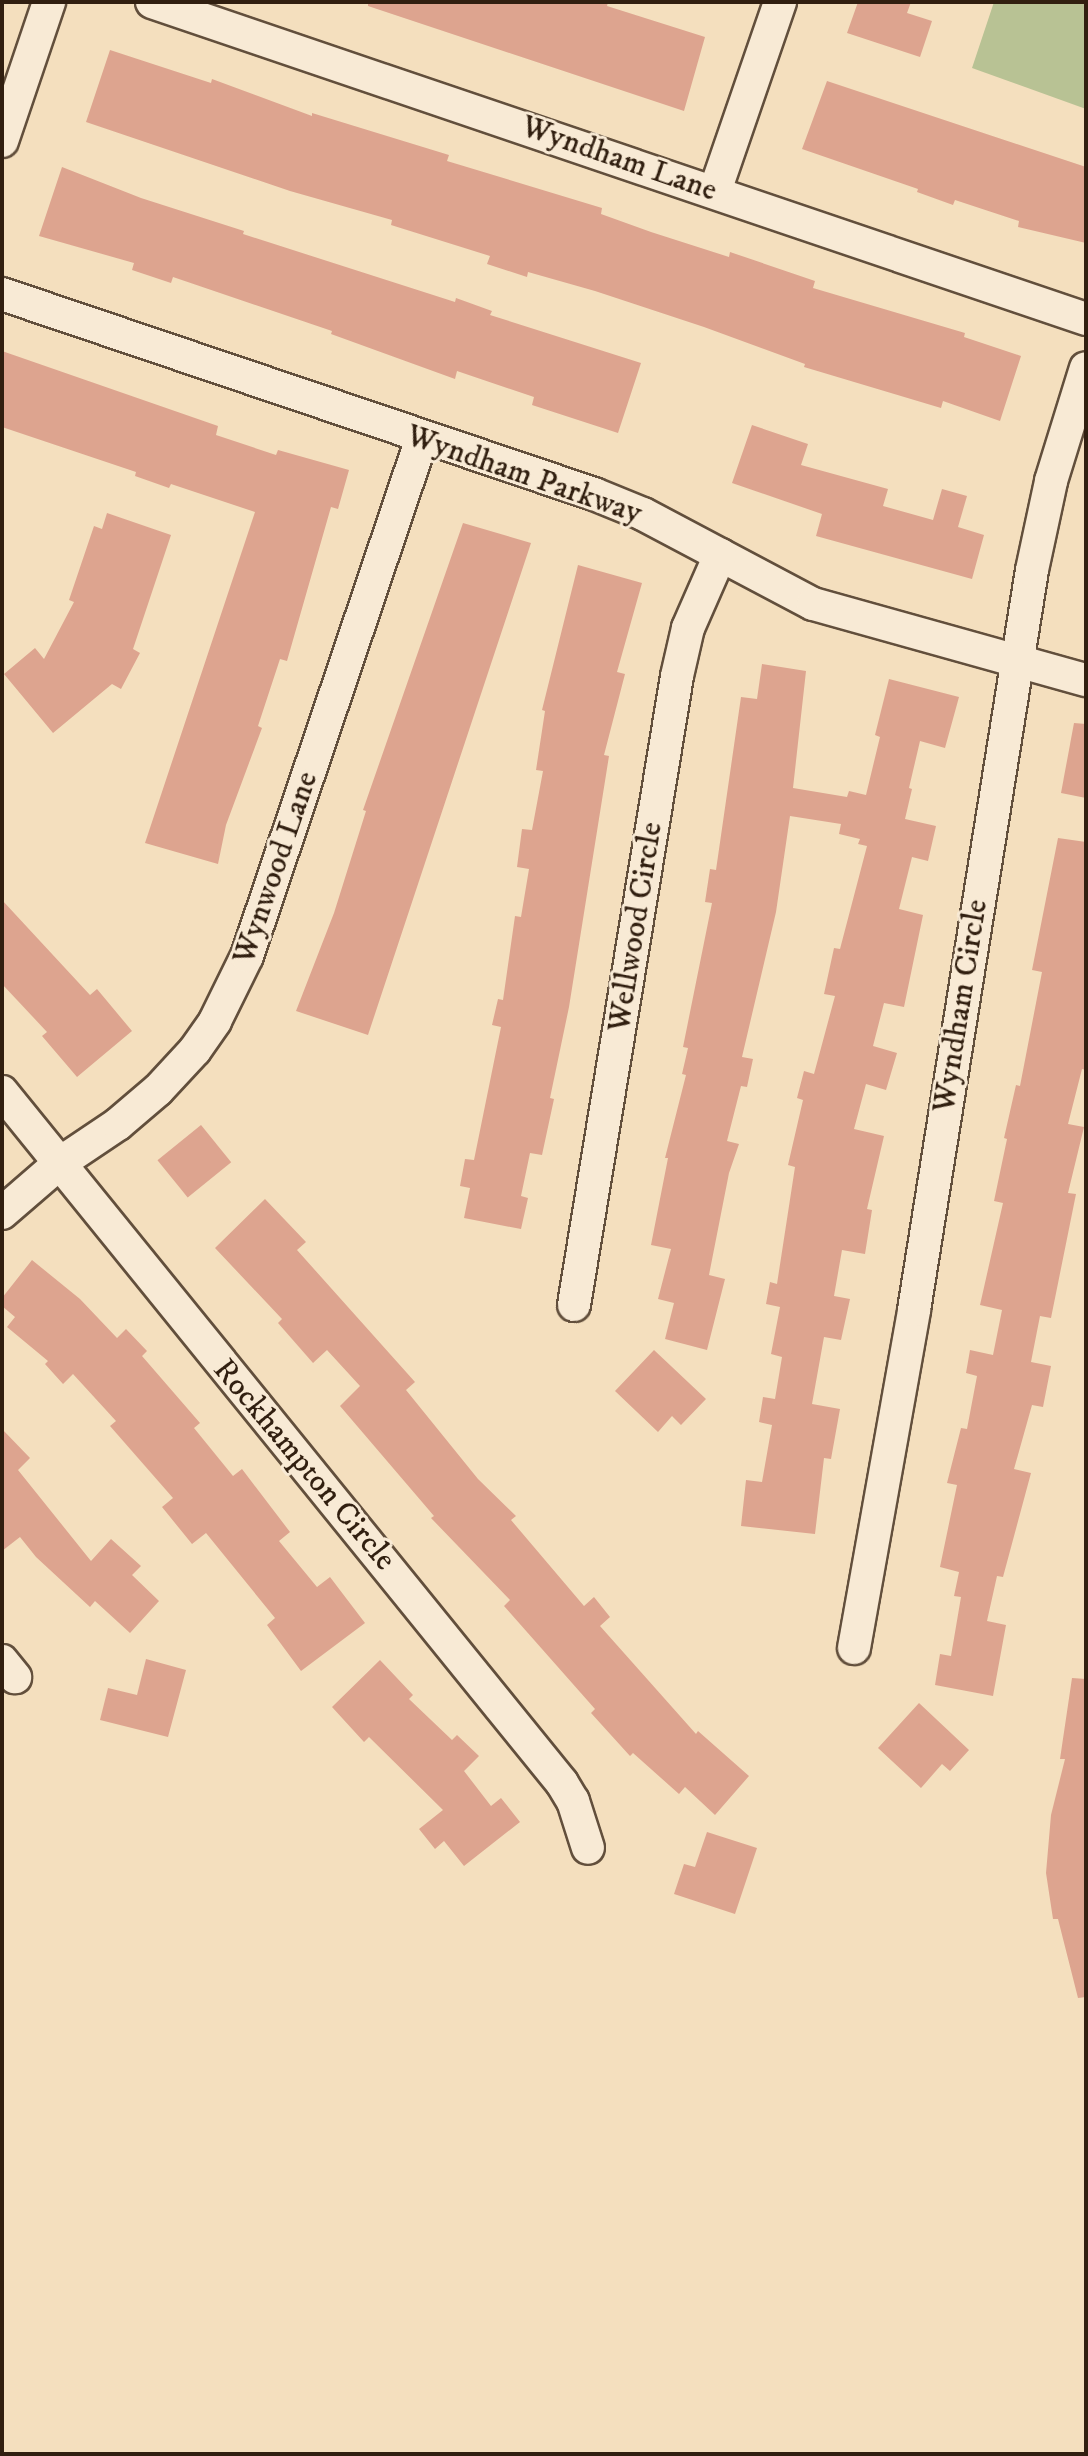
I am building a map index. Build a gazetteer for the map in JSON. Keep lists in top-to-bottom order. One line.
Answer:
{"streets":{"street":["Wyndham Lane","Wyndham Parkway","Wynwood Lane","Wellwood Circle","Wyndham Circle","Rockhampton Circle"]},"crossings":[["Wyndham Parkway","Wynwood Lane"],["Wyndham Parkway","Wellwood Circle"],["Wyndham Parkway","Wyndham Circle"],["Wynwood Lane","Rockhampton Circle"]]}
